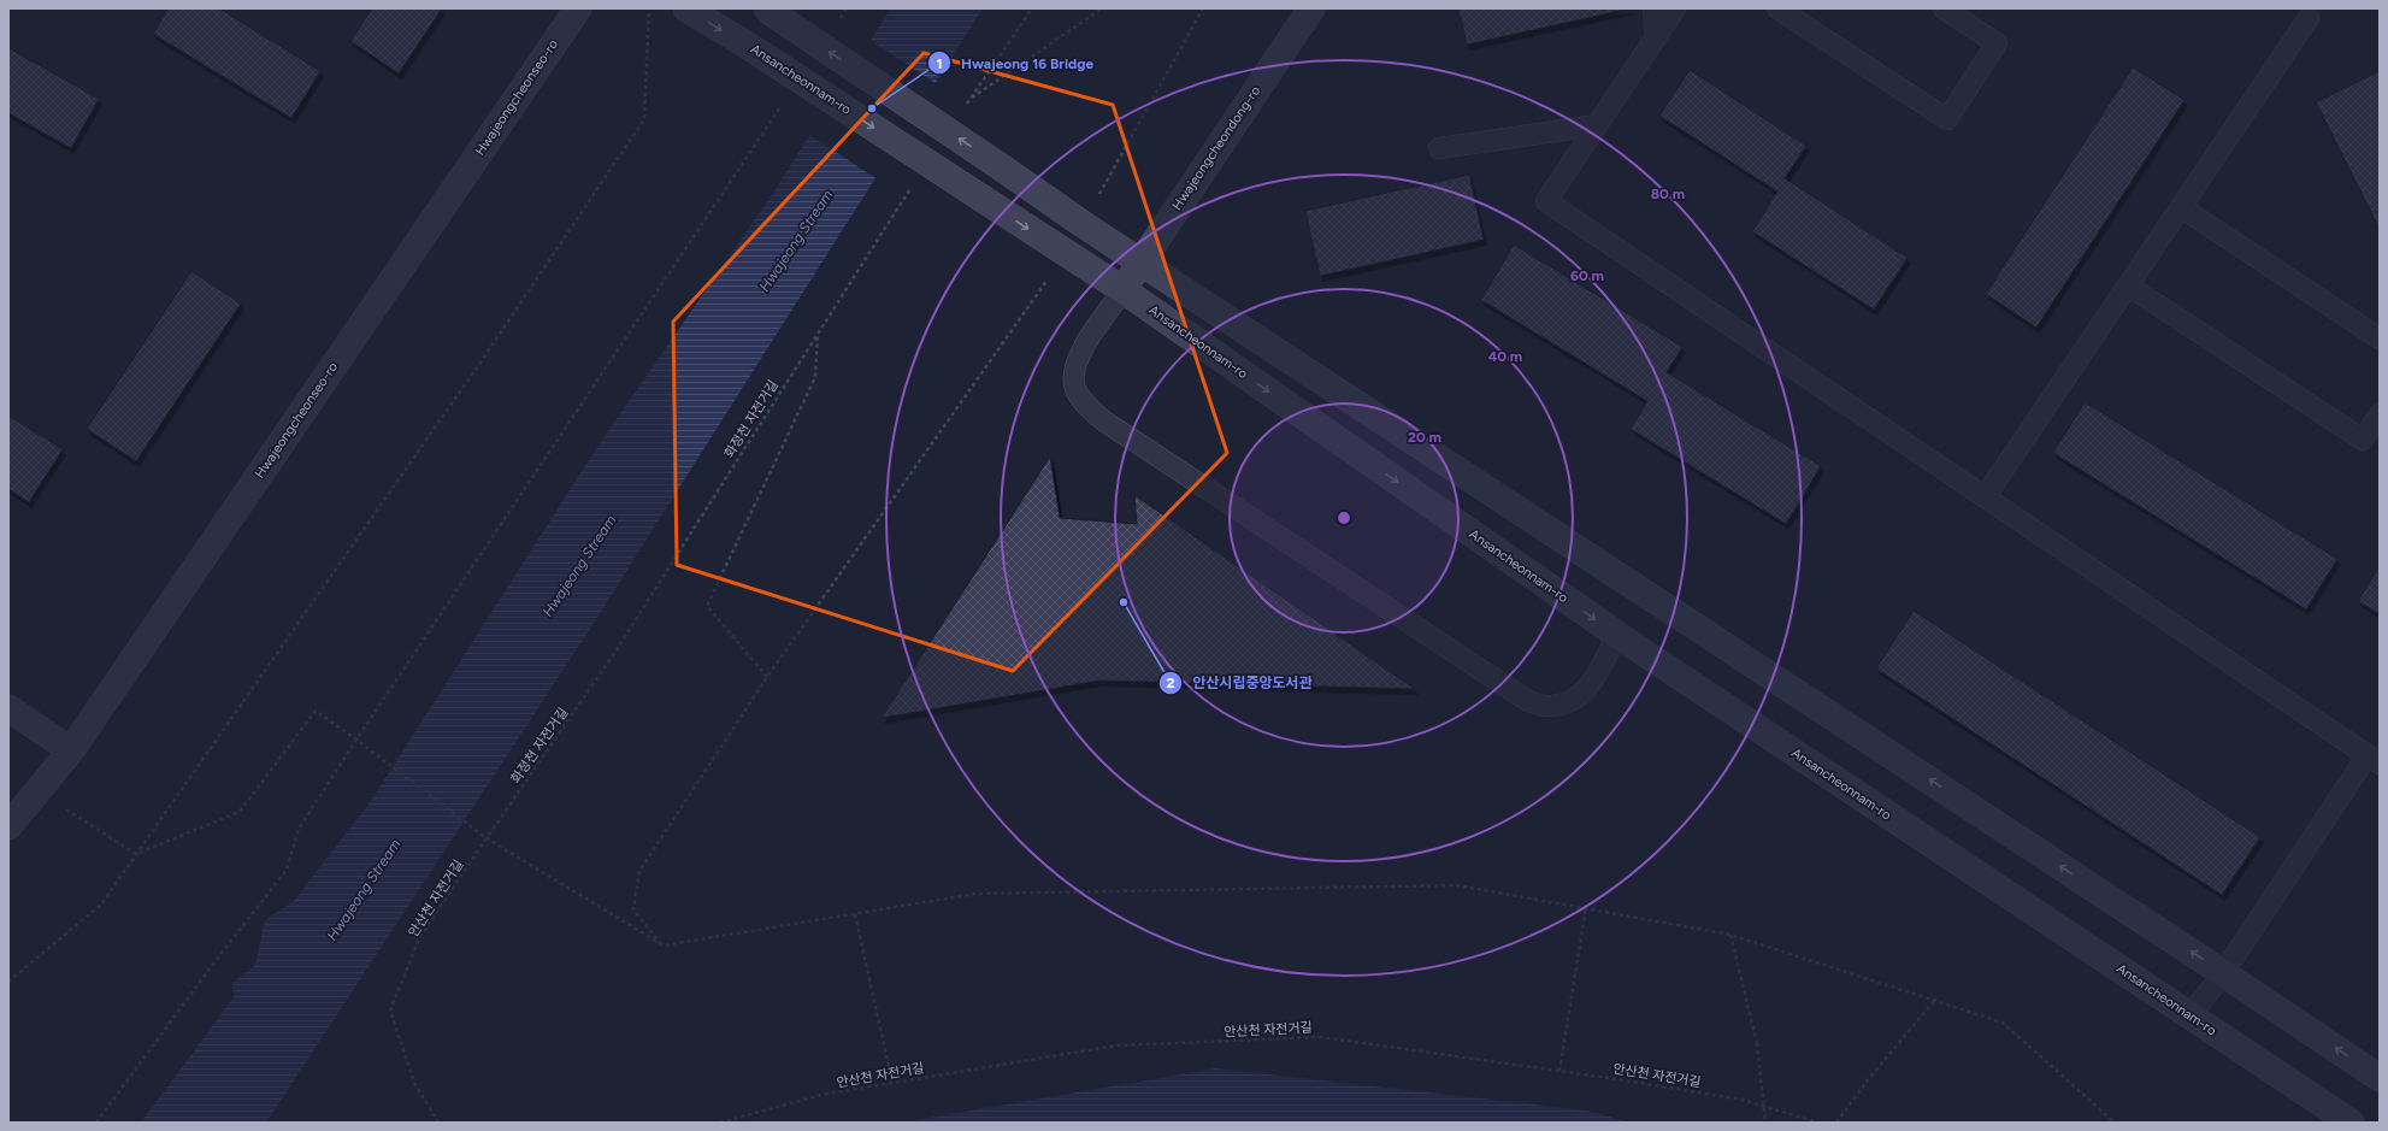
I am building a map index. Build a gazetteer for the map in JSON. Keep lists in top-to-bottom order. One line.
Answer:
{"streets":{"street":["Ansancheonnam-ro","Hwajeongcheonseo-ro","Hwajeongcheondong-ro"],"path":["화정천 자전거길","안산천 자전거길"]},"crossings":[["Ansancheonnam-ro","Hwajeongcheondong-ro"],["화정천 자전거길","안산천 자전거길"]],"water":["Hwajeong Stream"],"places":["Hwajeong 16 Bridge","안산시립중앙도서관"],"rings":["80 m","60 m","40 m","20 m"]}
